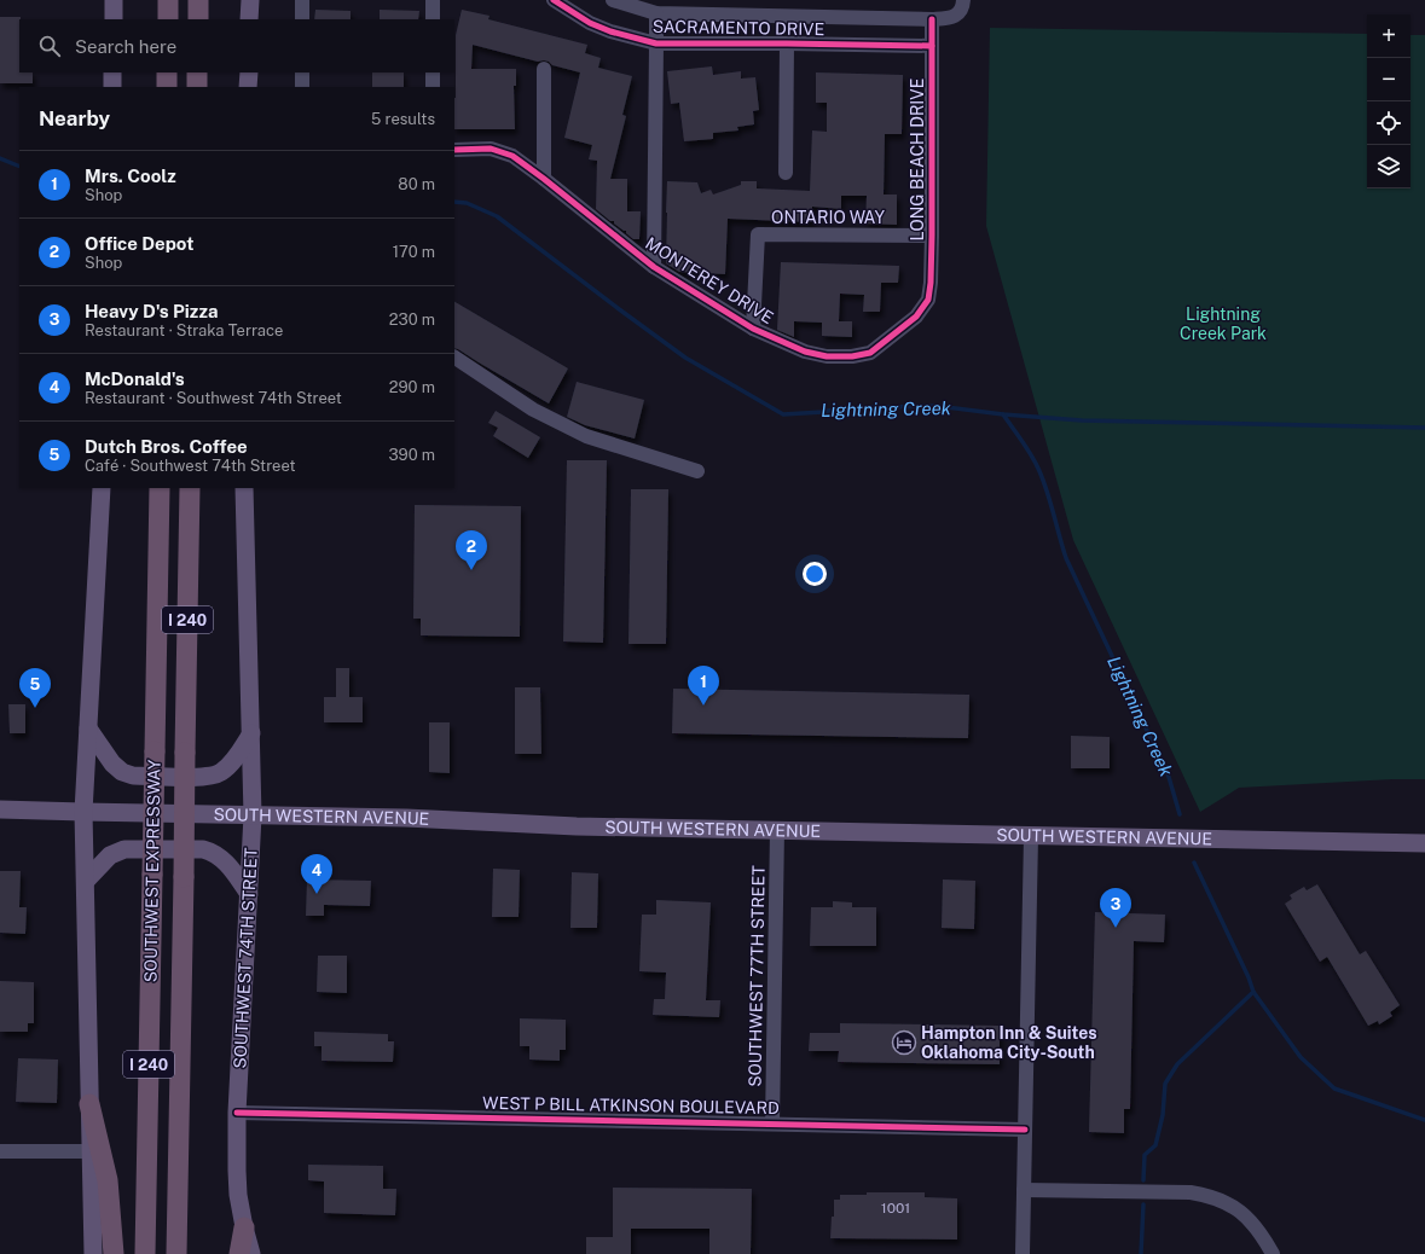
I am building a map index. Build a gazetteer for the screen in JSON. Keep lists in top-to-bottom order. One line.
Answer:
{"streets":{"highway":["I 240","SOUTHWEST EXPRESSWAY"],"main road":["SOUTH WESTERN AVENUE","SOUTHWEST 74TH STREET"],"street":["SACRAMENTO DRIVE","LONG BEACH DRIVE","ONTARIO WAY","MONTEREY DRIVE","SOUTHWEST 77TH STREET","WEST P BILL ATKINSON BOULEVARD"]},"crossings":[["SACRAMENTO DRIVE","LONG BEACH DRIVE"],["LONG BEACH DRIVE","ONTARIO WAY"],["LONG BEACH DRIVE","MONTEREY DRIVE"],["ONTARIO WAY","MONTEREY DRIVE"],["SOUTH WESTERN AVENUE","SOUTHWEST 74TH STREET"],["SOUTH WESTERN AVENUE","SOUTHWEST 77TH STREET"],["SOUTHWEST 74TH STREET","WEST P BILL ATKINSON BOULEVARD"],["SOUTHWEST 77TH STREET","WEST P BILL ATKINSON BOULEVARD"]],"water":["Lightning Creek"],"parks":["Lightning Creek Park"],"places":{"hotel":["Hampton Inn & Suites Oklahoma City-South"]},"house_numbers":["1001"],"page":{"map_buttons":["+","−"],"search":"Search here","heading":["Nearby","5 results"],"list":[{"mark":"1","name":"Mrs. Coolz","note":"Shop","value":"80 m"},{"mark":"2","name":"Office Depot","note":"Shop","value":"170 m"},{"mark":"3","name":"Heavy D's Pizza","note":"Restaurant · Straka Terrace","value":"230 m"},{"mark":"4","name":"McDonald's","note":"Restaurant · Southwest 74th Street","value":"290 m"},{"mark":"5","name":"Dutch Bros. Coffee","note":"Café · Southwest 74th Street","value":"390 m"}],"pins":["2","1","5","4","3"]}}
